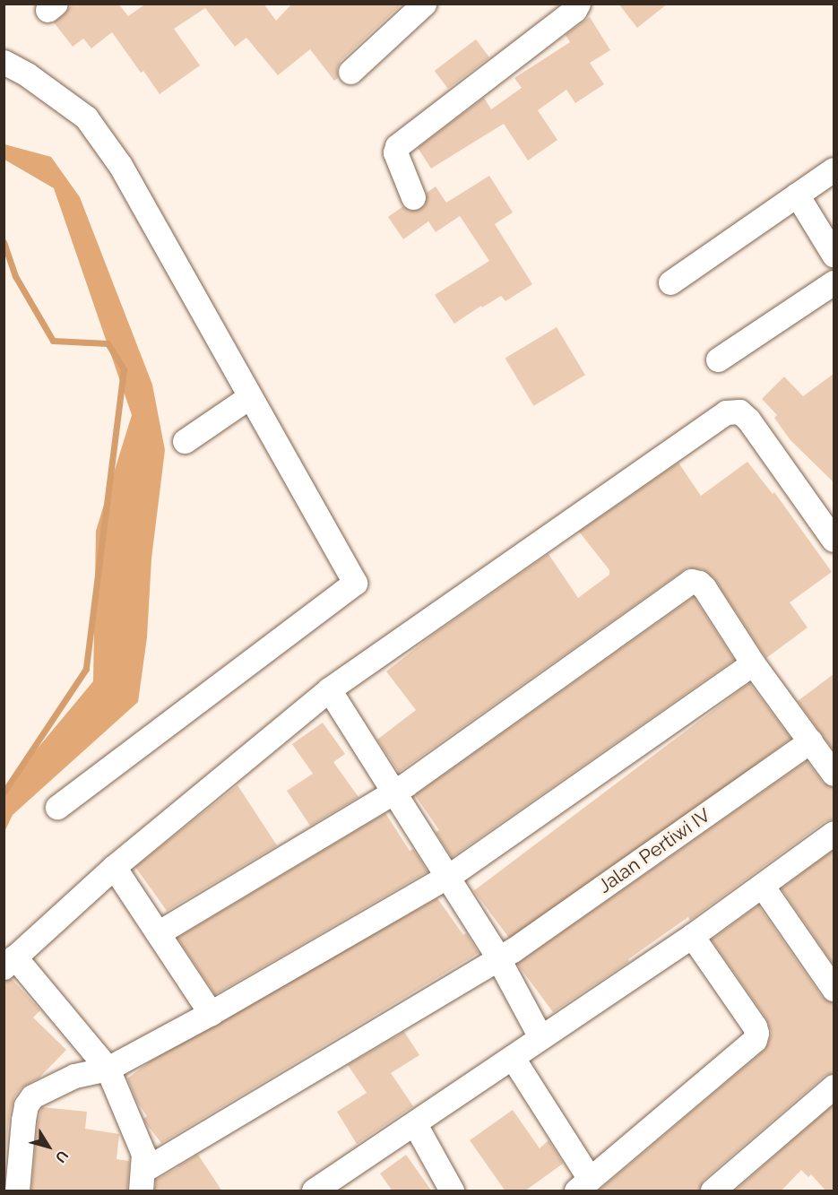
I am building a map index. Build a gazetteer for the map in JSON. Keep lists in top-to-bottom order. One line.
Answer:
{"streets":{"street":["Jalan Pertiwi IV"]},"north":"bottom right"}
